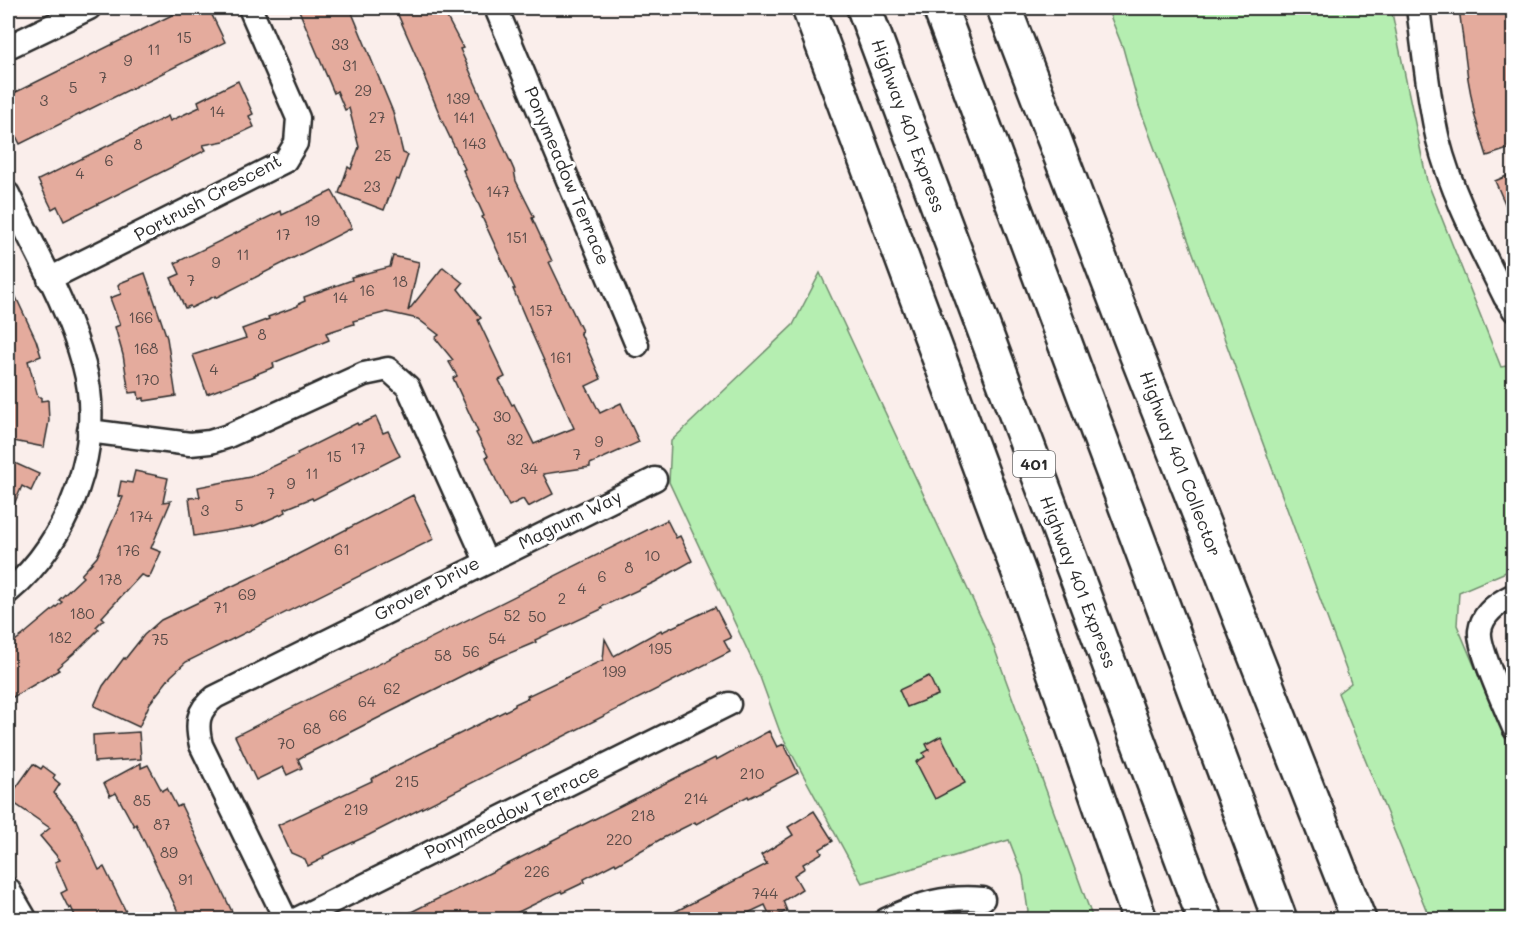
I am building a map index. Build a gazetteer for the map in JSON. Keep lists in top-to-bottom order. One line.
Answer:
{"streets":{"highway":["Highway 401 Express","401","Highway 401 Collector"],"street":["Ponymeadow Terrace","Portrush Crescent","Magnum Way","Grover Drive"]},"crossings":[["Magnum Way","Grover Drive"]],"house_numbers":["15","33","11","9","31","7","5","29","139","3","14","27","141","143","8","25","6","4","23","147","19","17","151","11","9","7","18","16","14","157","166","8","168","161","4","170","30","32","9","17","7","15","34","11","9","7","5","3","174","61","176","10","8","6","178","4","69","2","71","180","52","50","182","54","75","195","56","58","199","62","64","66","68","70","210","215","214","85","219","218","87","220","89","226","91","744"]}
